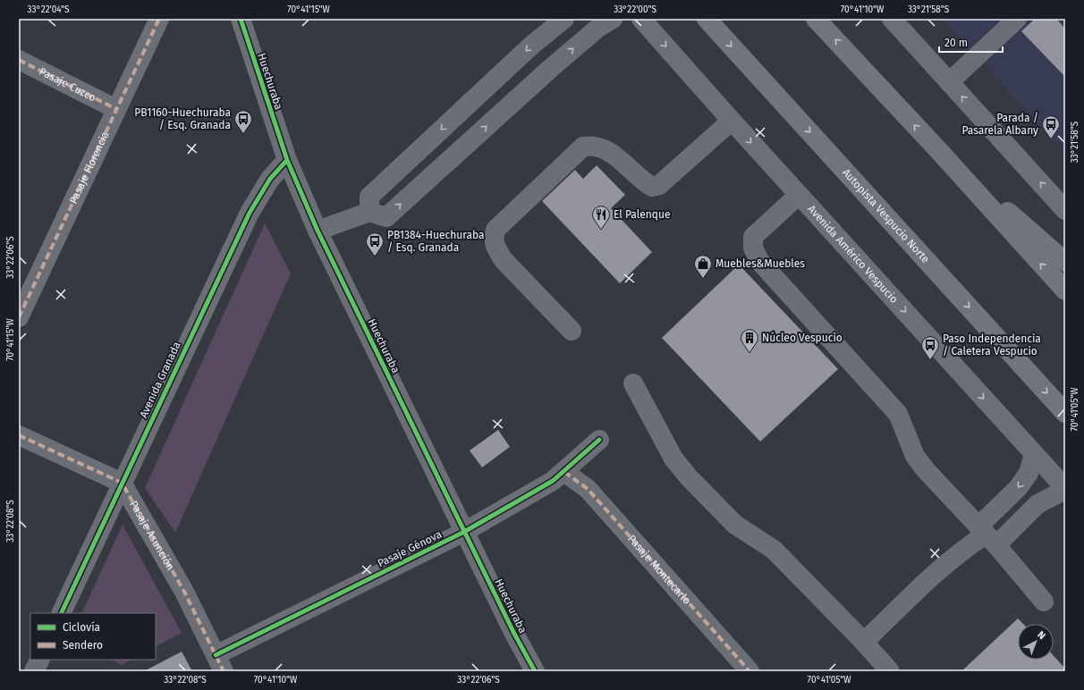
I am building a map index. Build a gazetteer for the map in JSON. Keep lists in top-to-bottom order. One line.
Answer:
{"streets":{"highway":["Autopista Vespucio Norte"],"main road":["Avenida Américo Vespucio"],"street":["Huechuraba","Pasaje Cuzco","Pasaje Florencia","Avenida Granada","Pasaje Asunción","Pasaje Génova","Pasaje Montecarlo"]},"crossings":[["Huechuraba","Avenida Granada"],["Huechuraba","Pasaje Génova"],["Pasaje Cuzco","Pasaje Florencia"],["Avenida Granada","Pasaje Asunción"],["Pasaje Asunción","Pasaje Génova"],["Pasaje Génova","Pasaje Montecarlo"]],"one_way":["Avenida Américo Vespucio"],"places":{"bus stop":["PB1160-Huechuraba / Esq. Granada","Parada / Pasarela Albany","PB1384-Huechuraba / Esq. Granada","Paso Independencia / Caletera Vespucio"],"restaurant":["El Palenque"],"shop":["Muebles&Muebles"],"building":["Núcleo Vespucio"]},"legend":["Ciclovía","Sendero"],"scale_bar":"20 m","north":"top right","coordinates":["33°22'04\"S","70°41'15\"W","33°22'00\"S","70°41'10\"W","33°21'58\"S","33°22'06\"S","70°41'05\"W","33°22'08\"S"]}
